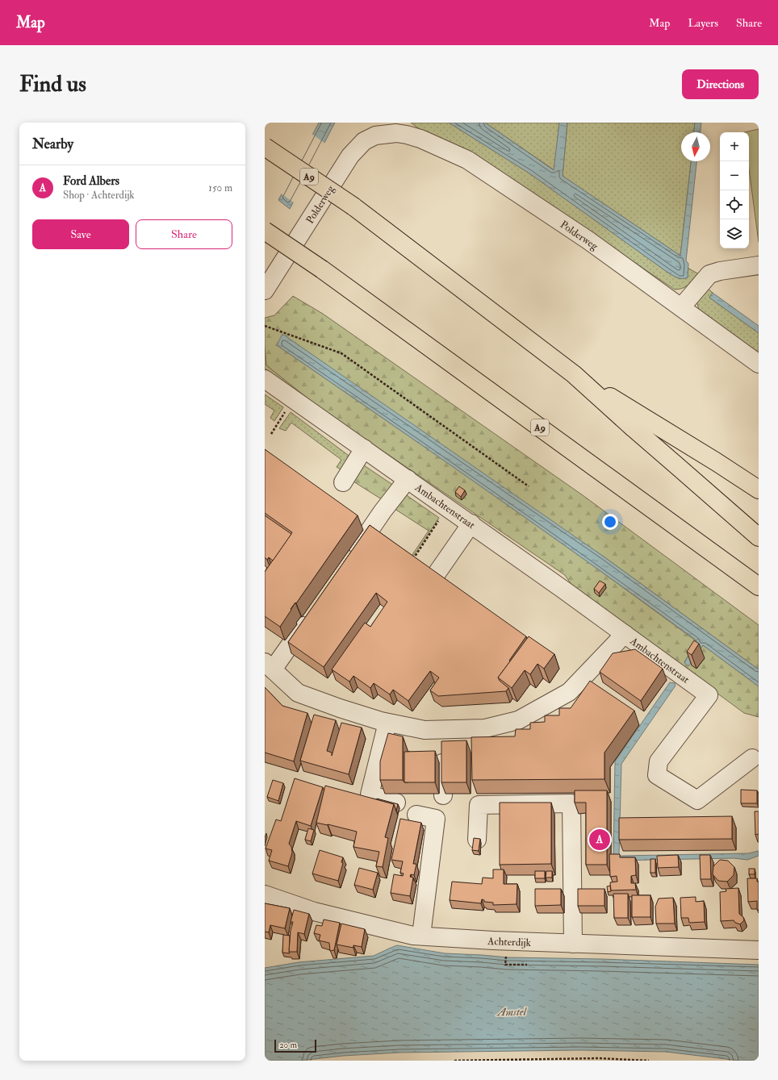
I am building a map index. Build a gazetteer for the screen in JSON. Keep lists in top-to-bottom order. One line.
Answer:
{"streets":{"highway":["A9"],"street":["Polderweg","Ambachtenstraat","Achterdijk"]},"water":["Amstel"],"scale_bar":"20 m","north":"bottom","page":{"header":"Map","nav":["Map","Layers","Share"],"buttons":["Directions",["Save","Share"]],"title":"Find us","heading":"Nearby","map_buttons":["+","−"],"list":[{"mark":"A","name":"Ford Albers","note":"Shop · Achterdijk","value":"150 m"}],"pins":"A","scale":"20 m"}}
